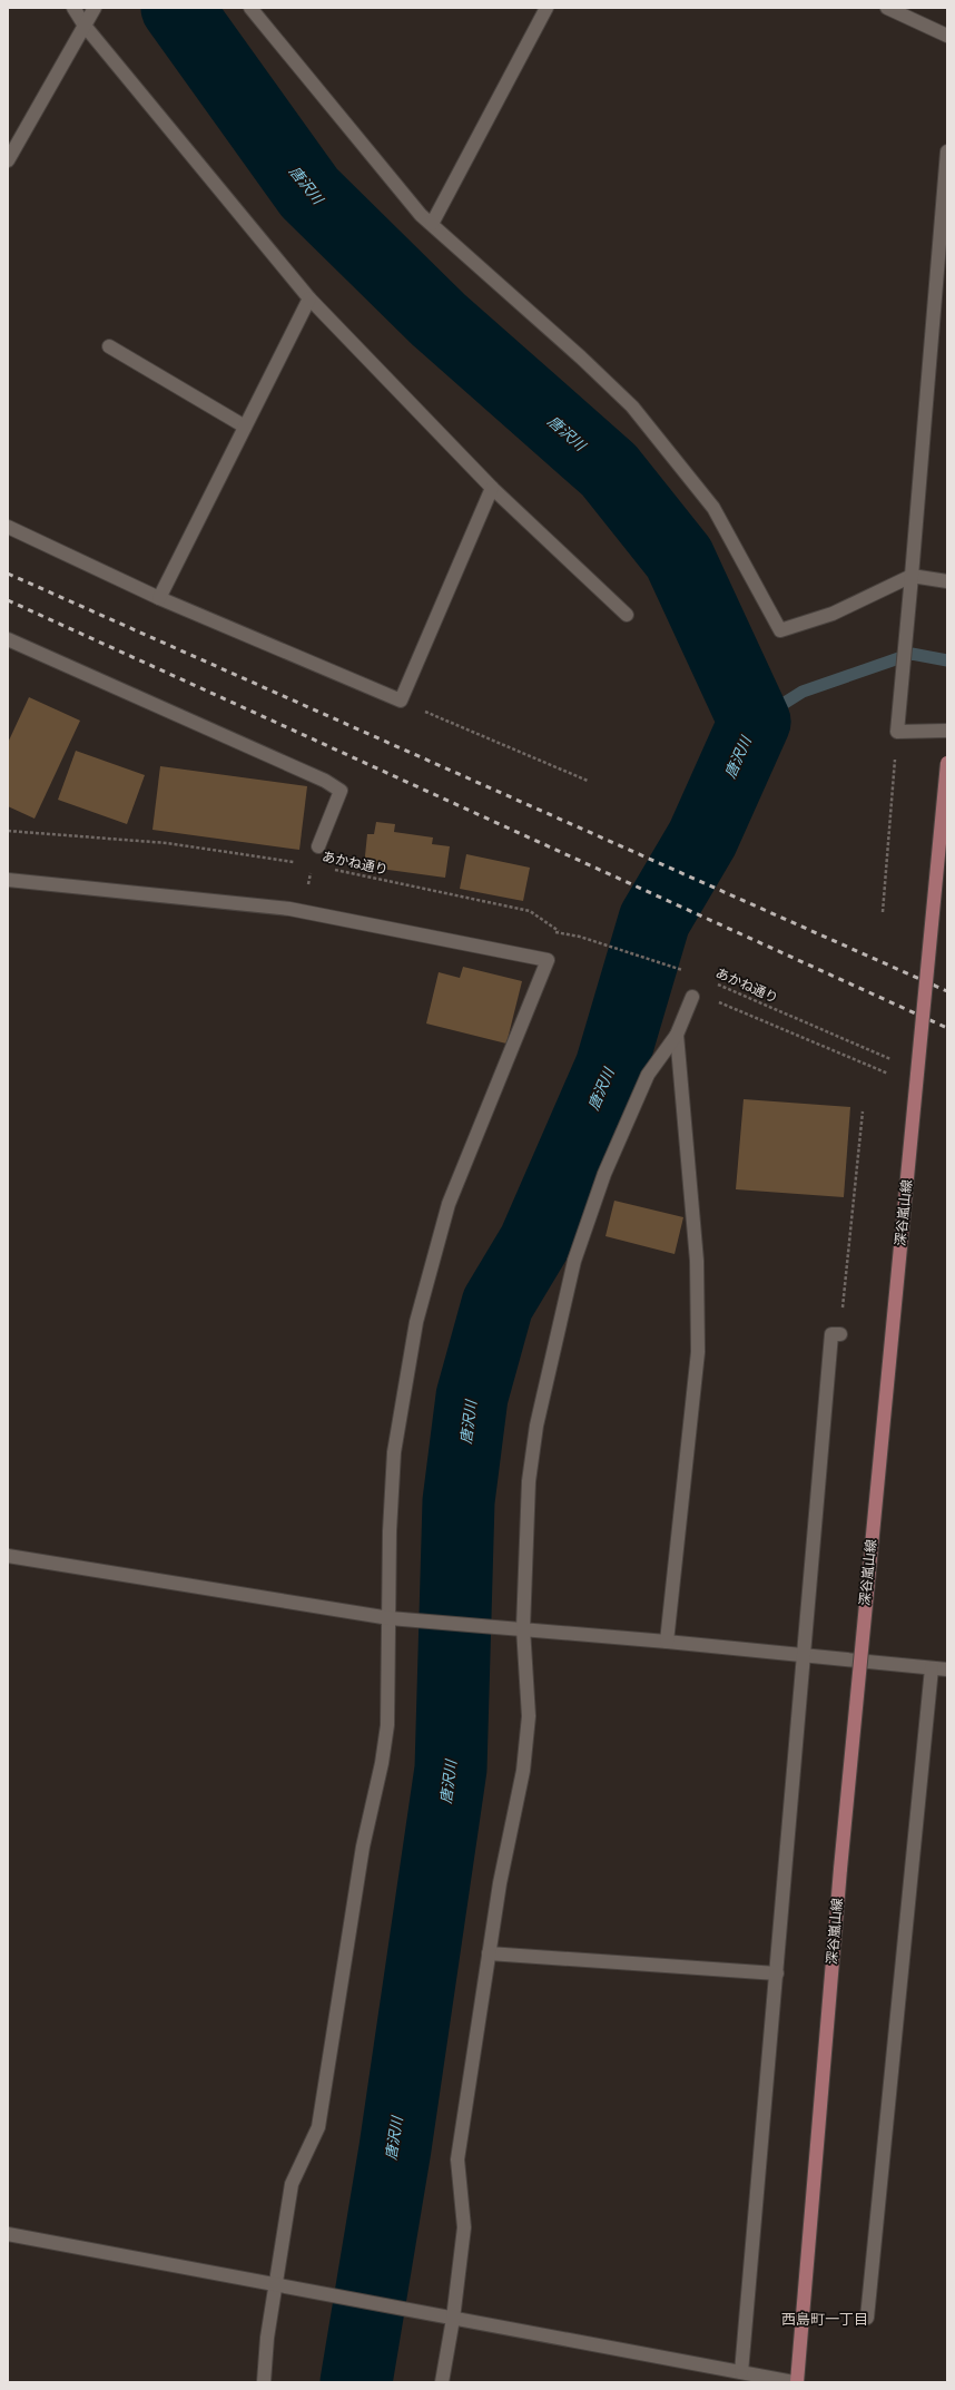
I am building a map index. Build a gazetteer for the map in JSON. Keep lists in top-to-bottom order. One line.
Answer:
{"streets":{"main road":["深谷嵐山線"],"path":["あかね通り"]},"districts":["西島町一丁目"],"water":["唐沢川"]}
